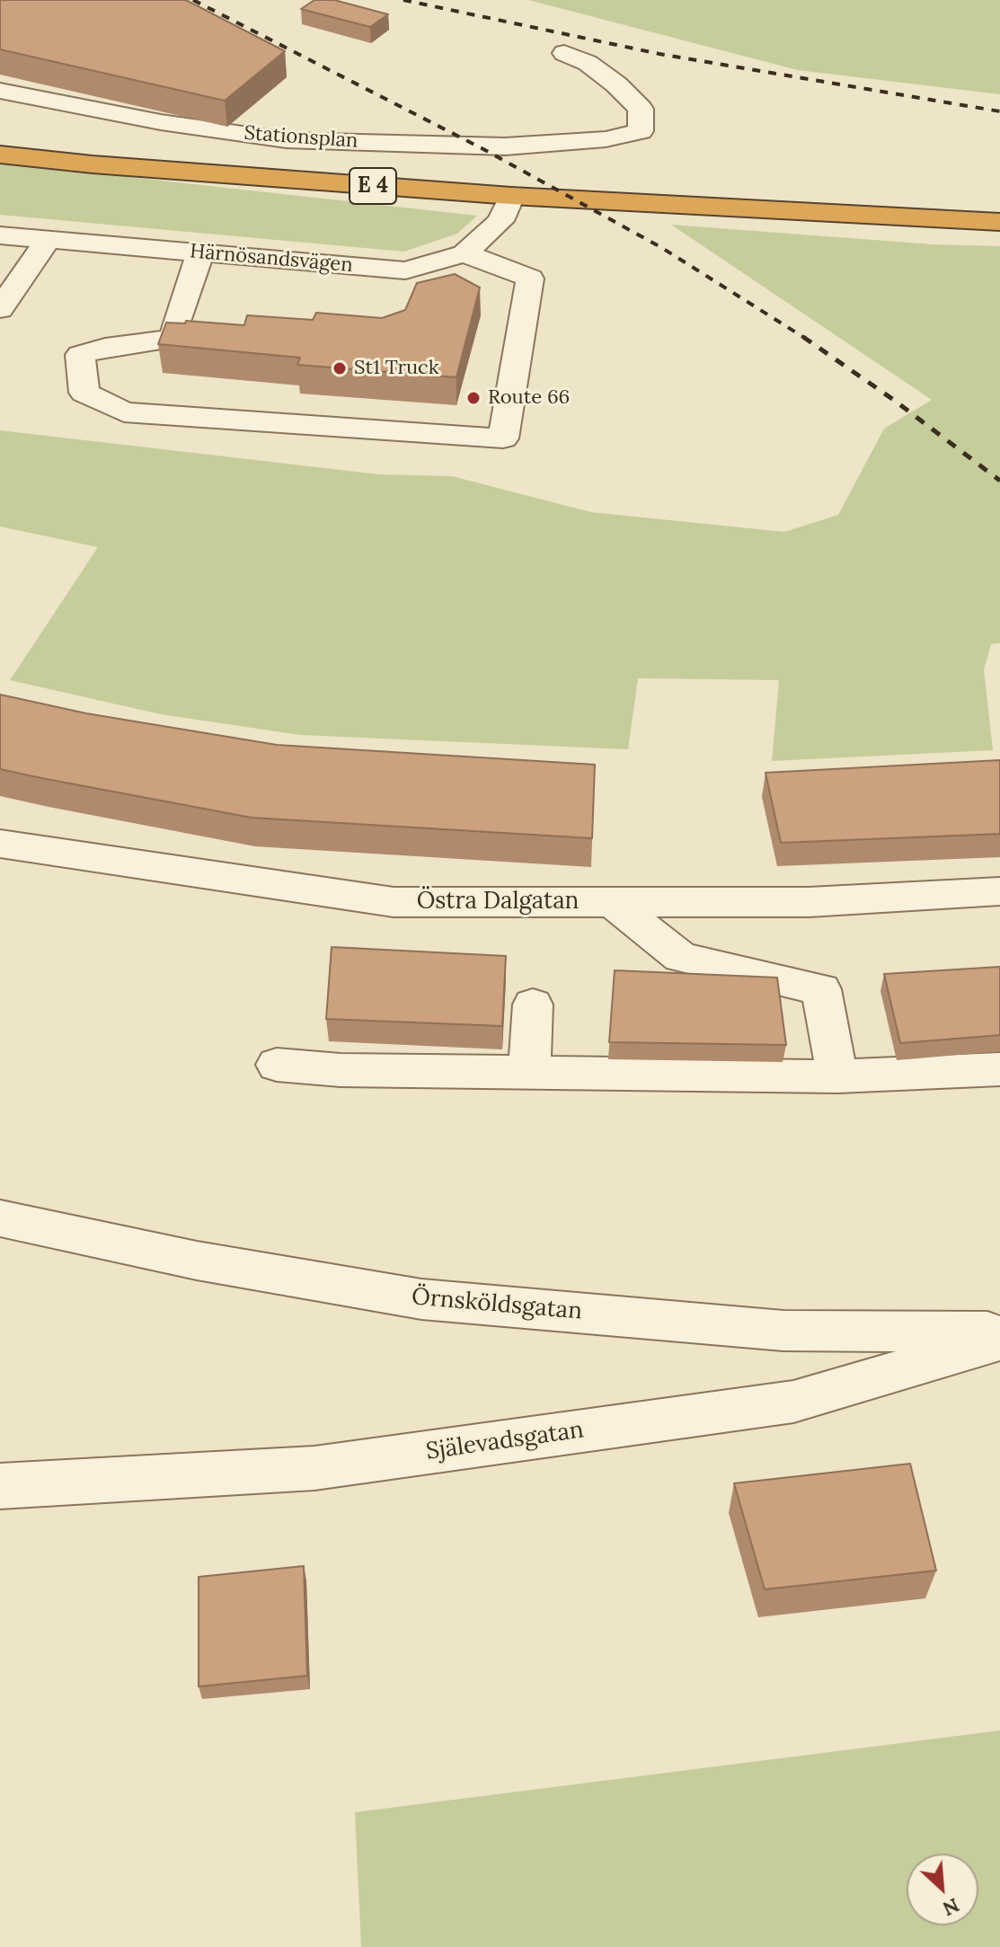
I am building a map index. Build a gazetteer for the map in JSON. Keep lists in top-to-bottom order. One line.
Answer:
{"streets":{"highway":["E 4"],"street":["Stationsplan","Härnösandsvägen","Östra Dalgatan","Örnsköldsgatan","Själevadsgatan"]},"crossings":[["E 4","Härnösandsvägen"]],"places":["St1 Truck","Route 66"],"north":"bottom right"}
